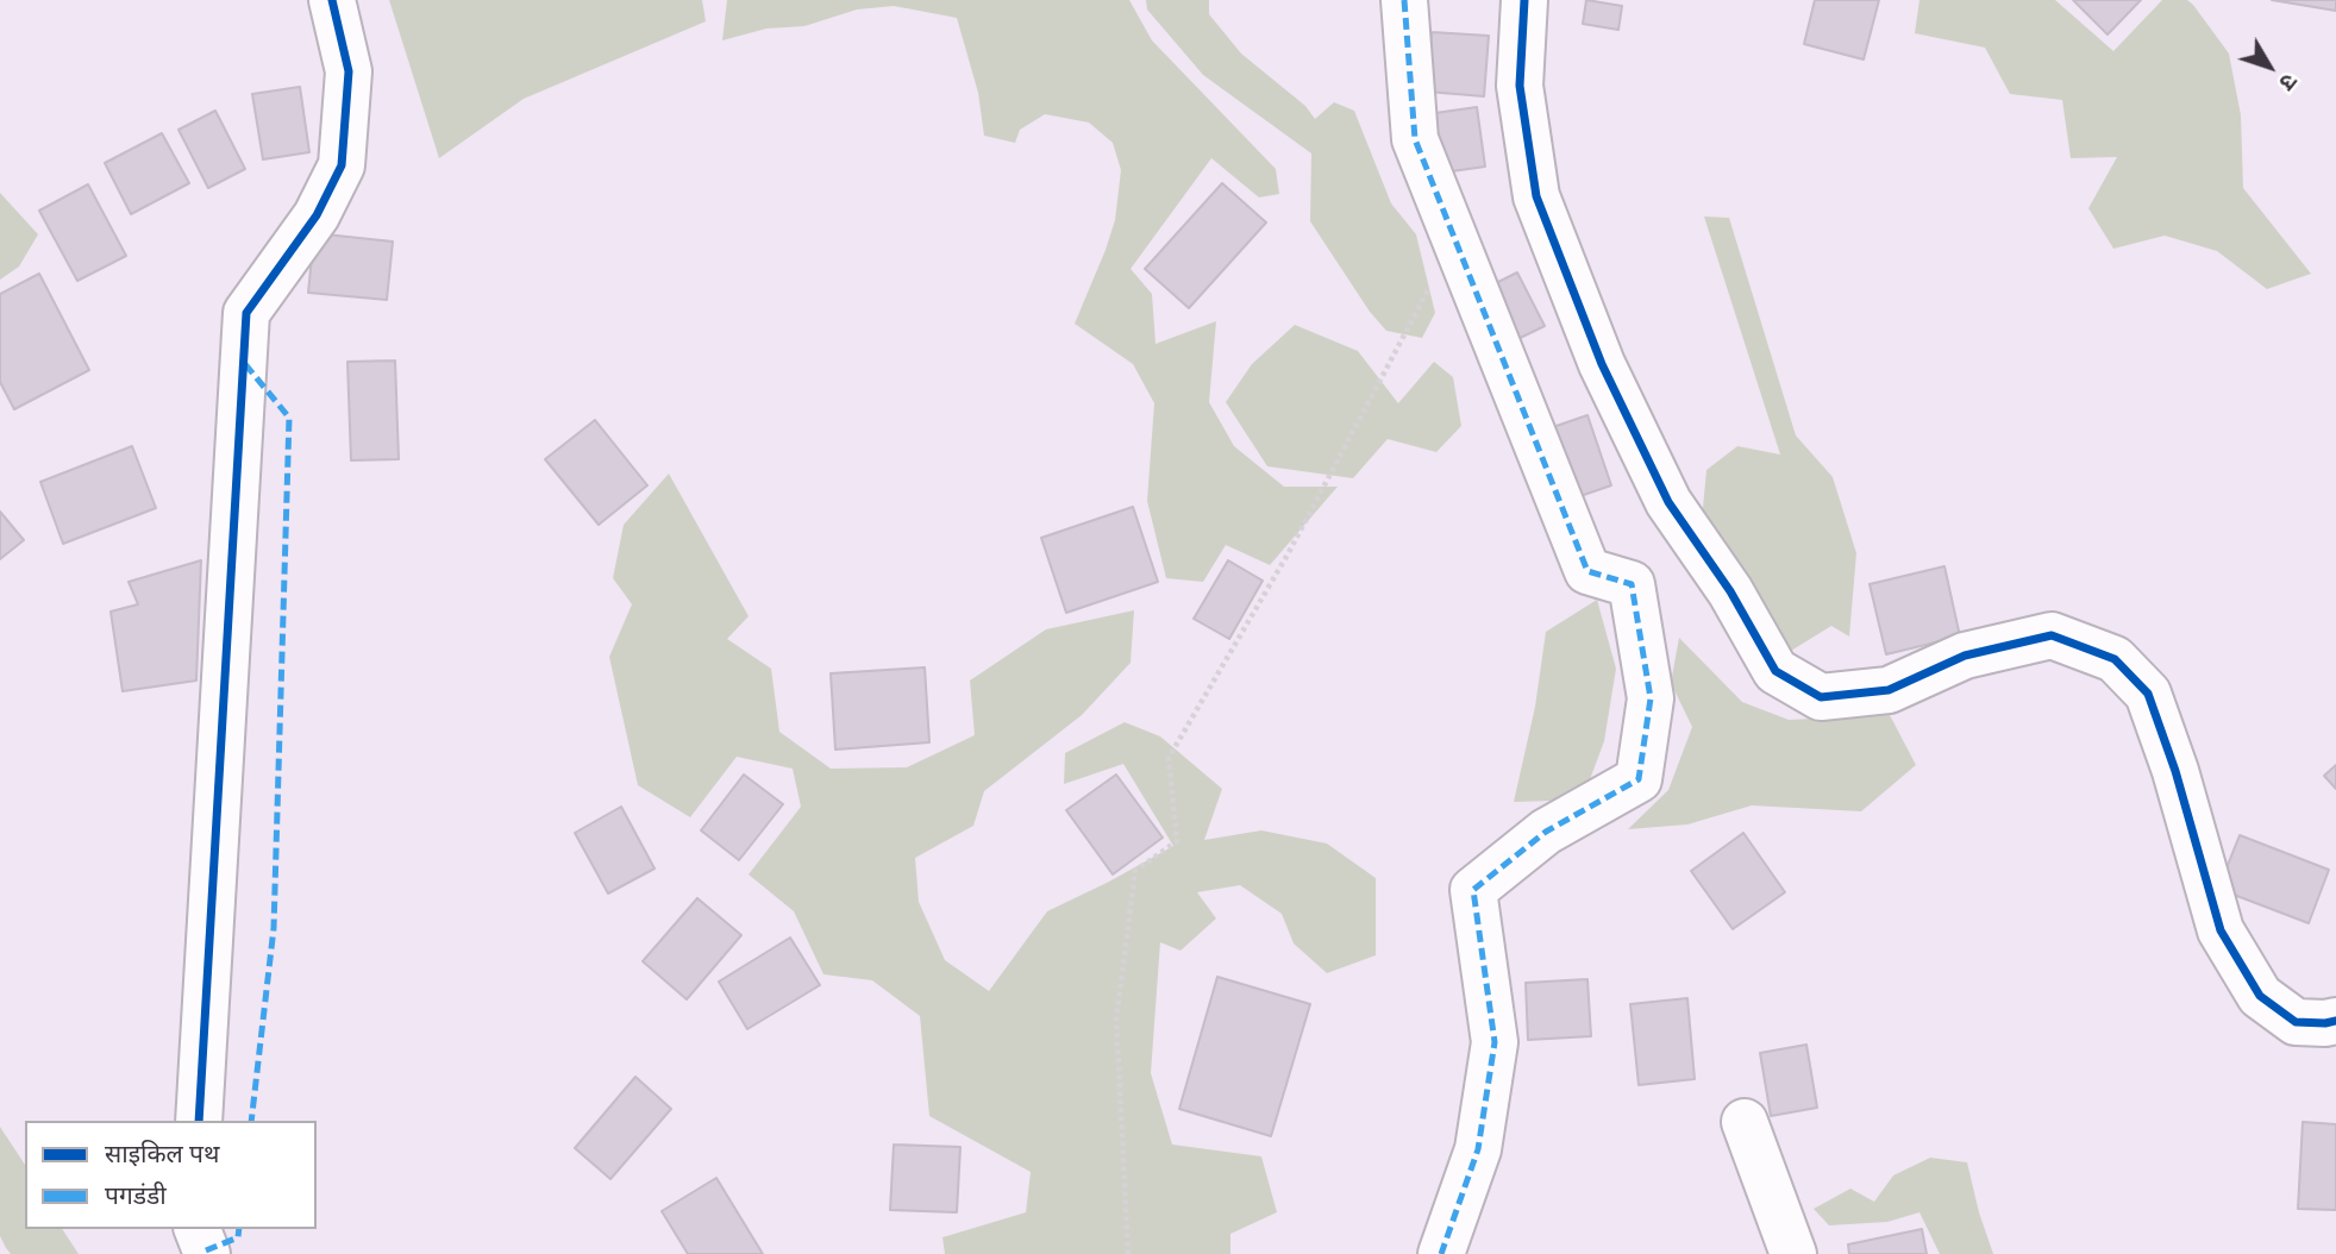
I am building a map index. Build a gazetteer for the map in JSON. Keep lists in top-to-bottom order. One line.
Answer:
{"legend":["साइकिल पथ","पगडंडी"],"north":"bottom right"}
